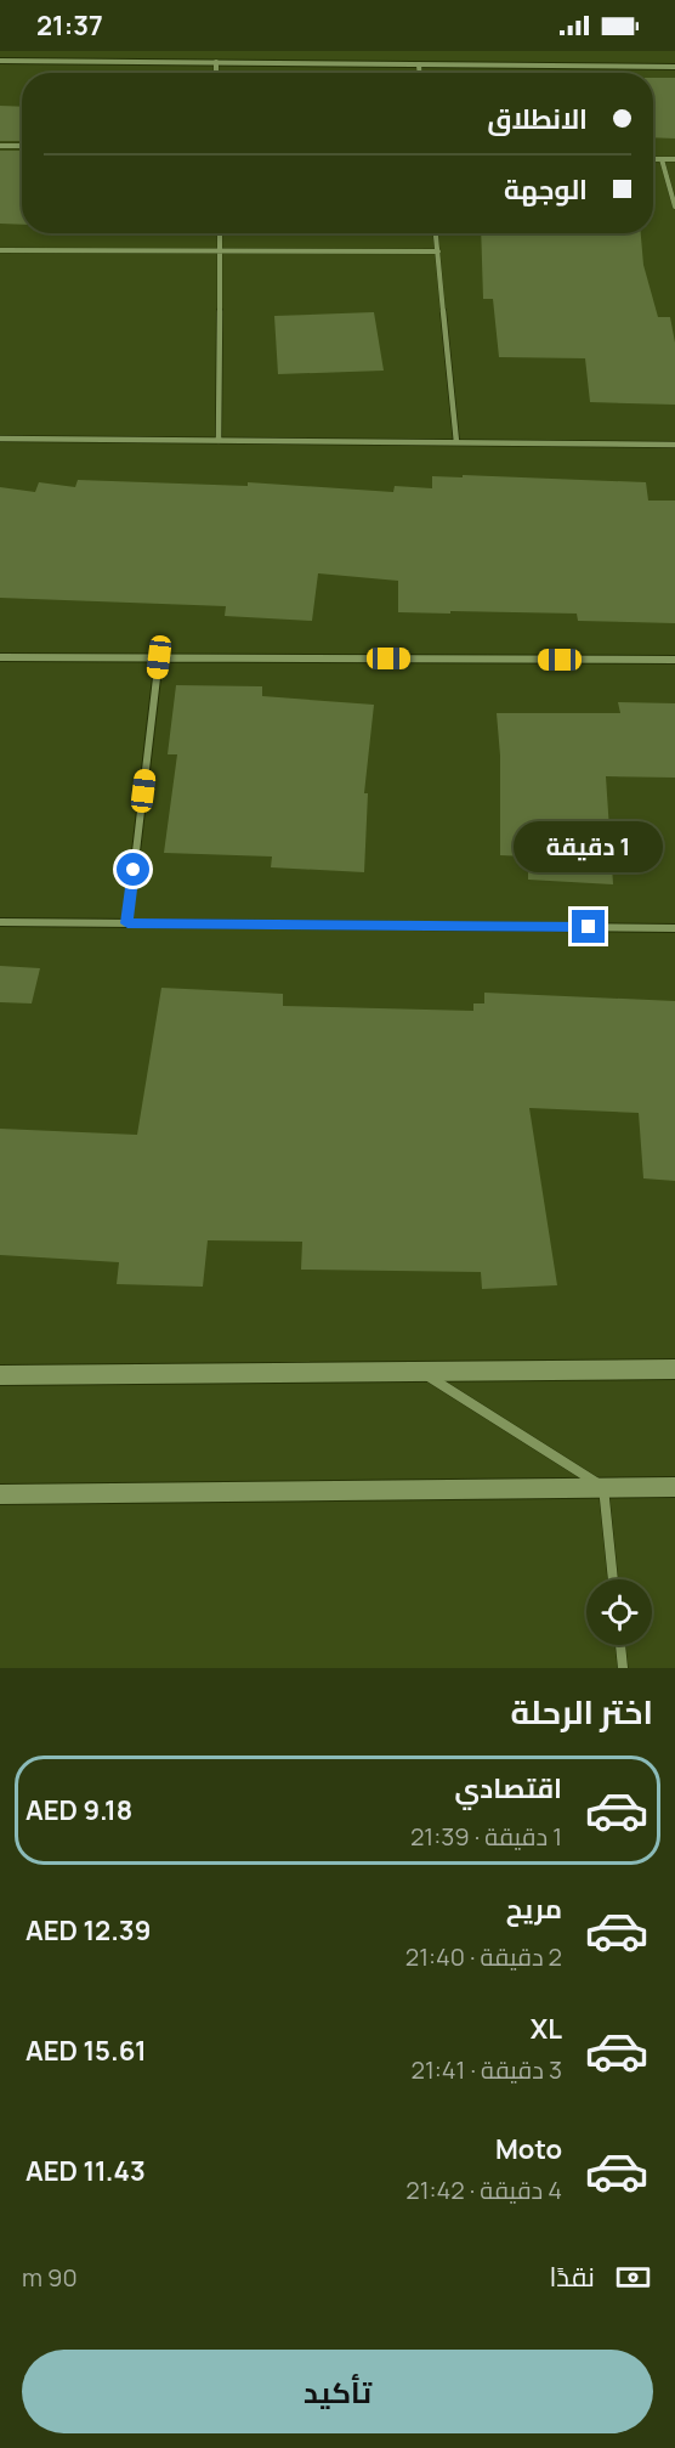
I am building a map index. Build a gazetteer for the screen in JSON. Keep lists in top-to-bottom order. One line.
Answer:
{"page":{"status":"21:37","banner":["الانطلاق","الوجهة"],"bubble":"1 دقيقة","heading":"اختر الرحلة","list":[{"name":"اقتصادي","note":"1 دقيقة · 21:39","value":"AED 9.18"},{"name":"مريح","note":"2 دقيقة · 21:40","value":"AED 12.39"},{"name":"XL","note":"3 دقيقة · 21:41","value":"AED 15.61"},{"name":"Moto","note":"4 دقيقة · 21:42","value":"AED 11.43"}],"pay":["نقدًا","90 m"],"buttons":"تأكيد"}}
